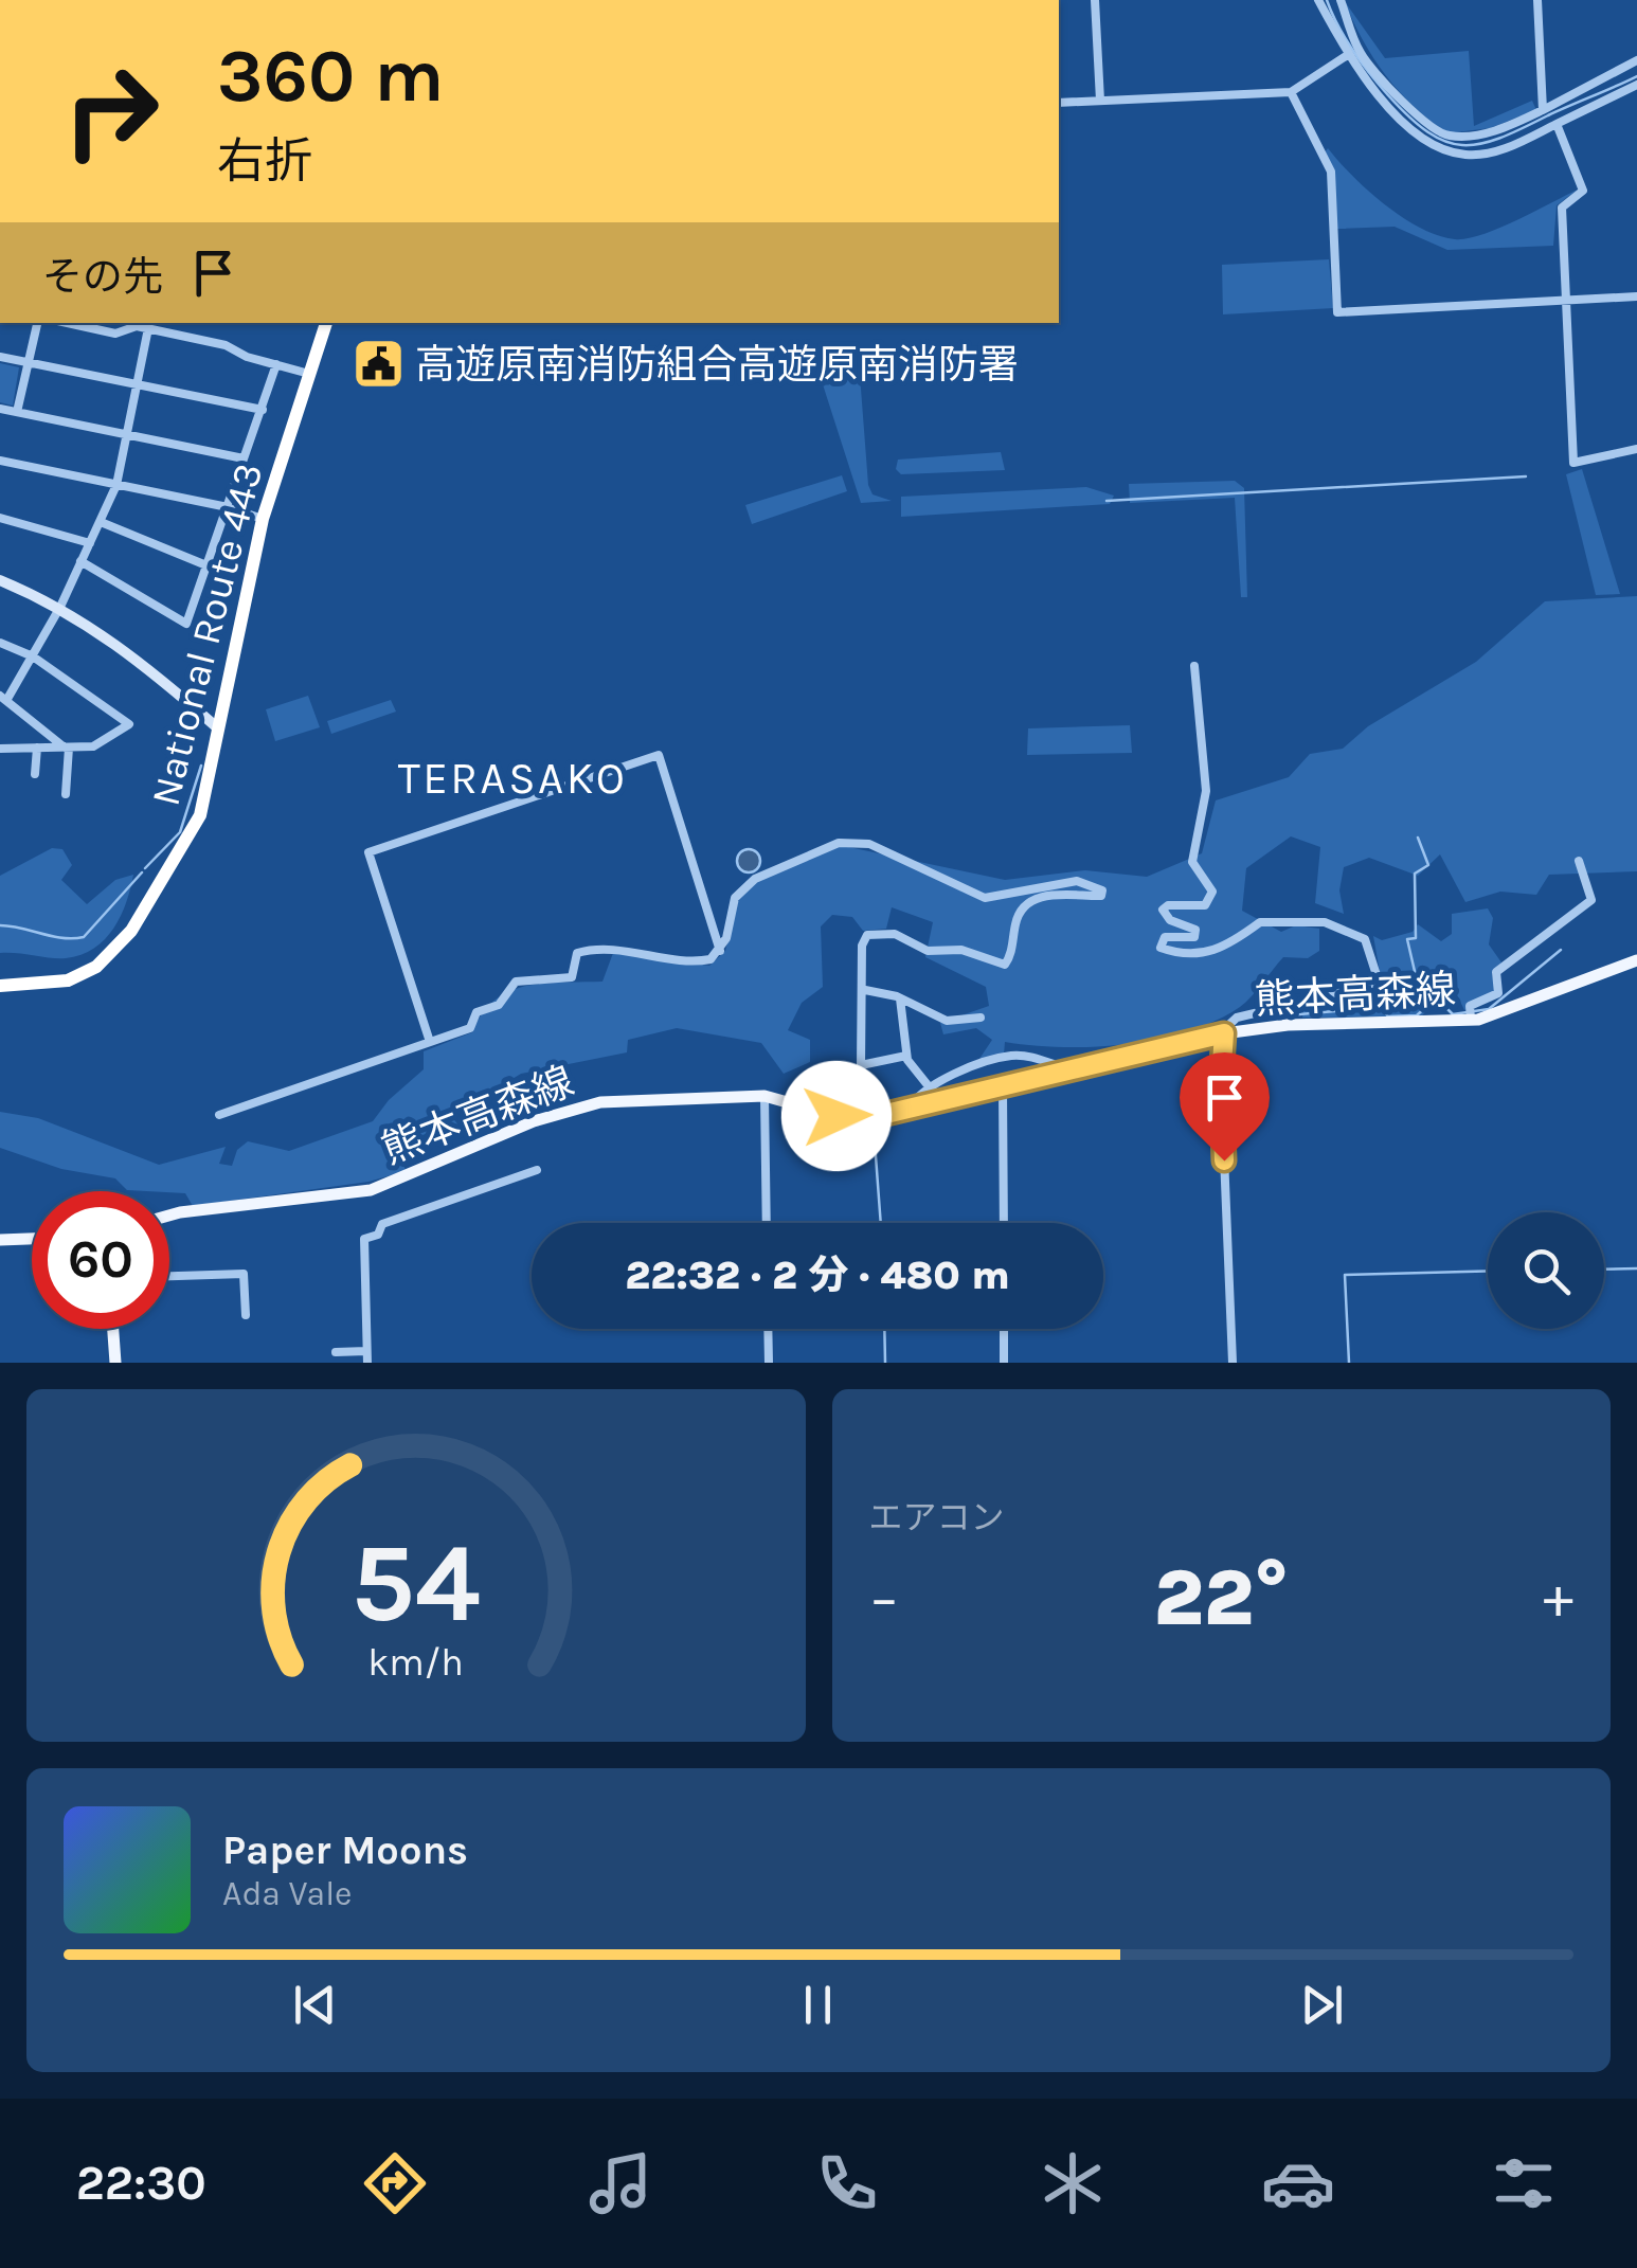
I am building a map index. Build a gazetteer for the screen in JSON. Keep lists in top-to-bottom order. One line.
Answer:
{"streets":{"highway":["National Route 443"],"main road":["熊本高森線"]},"districts":["TERASAKO"],"places":{"public building":["高遊原南消防組合高遊原南消防署"]},"page":{"turn":["360 m","右折"],"then":"その先","limit":"60","trip":"22:32 · 2 分 · 480 m","tile":"エアコン","heat":["−","22°","+"],"song":["Paper Moons","Ada Vale"],"tabs":"22:30","gauge":["54","km/h"]}}
